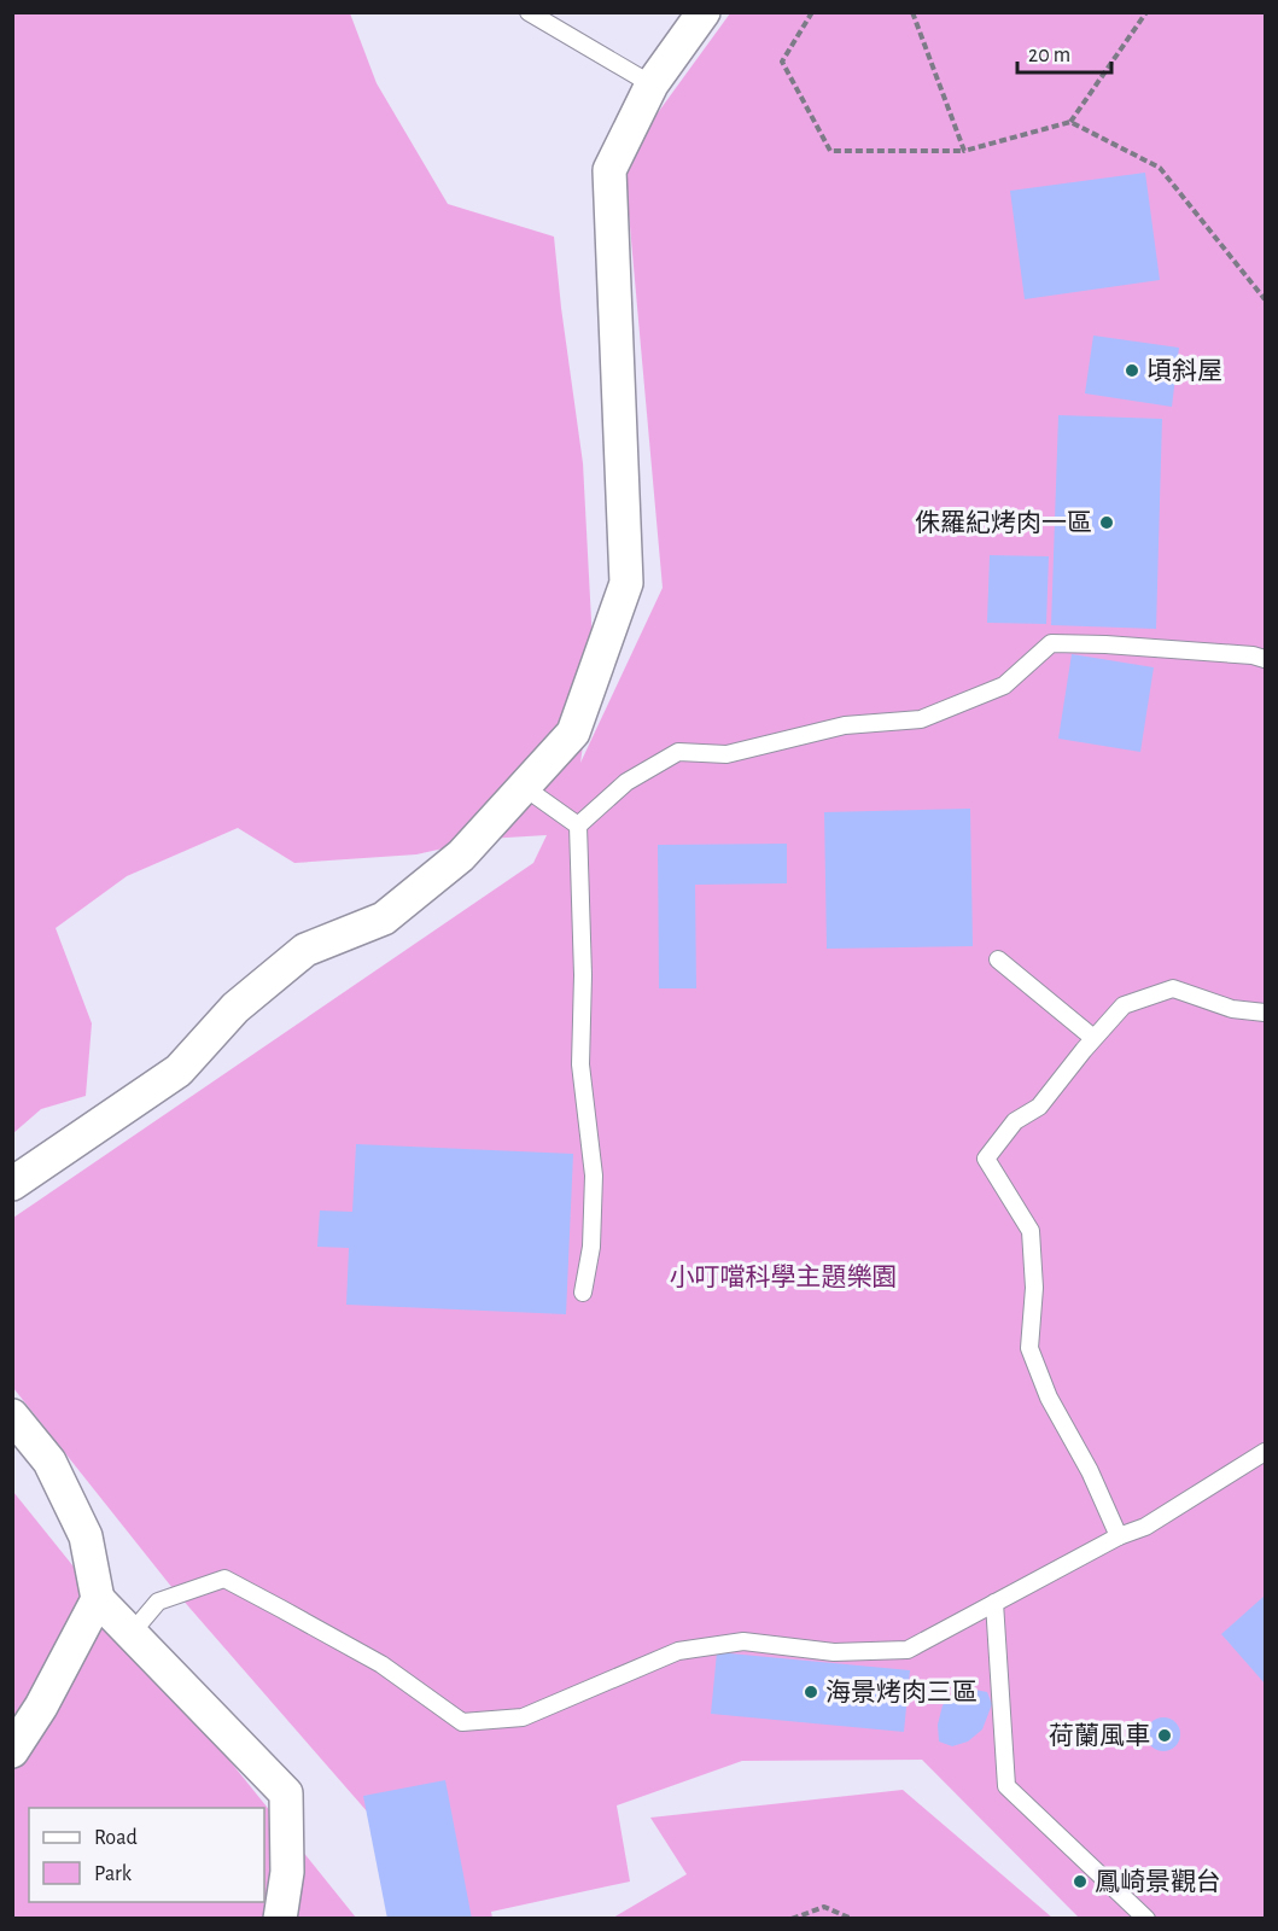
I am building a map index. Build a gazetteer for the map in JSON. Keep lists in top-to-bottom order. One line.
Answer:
{"parks":["小叮噹科學主題樂園"],"places":["頃斜屋","侏羅紀烤肉一區","海景烤肉三區","荷蘭風車","鳳崎景觀台"],"legend":["Road","Park"],"scale_bar":"20 m"}
